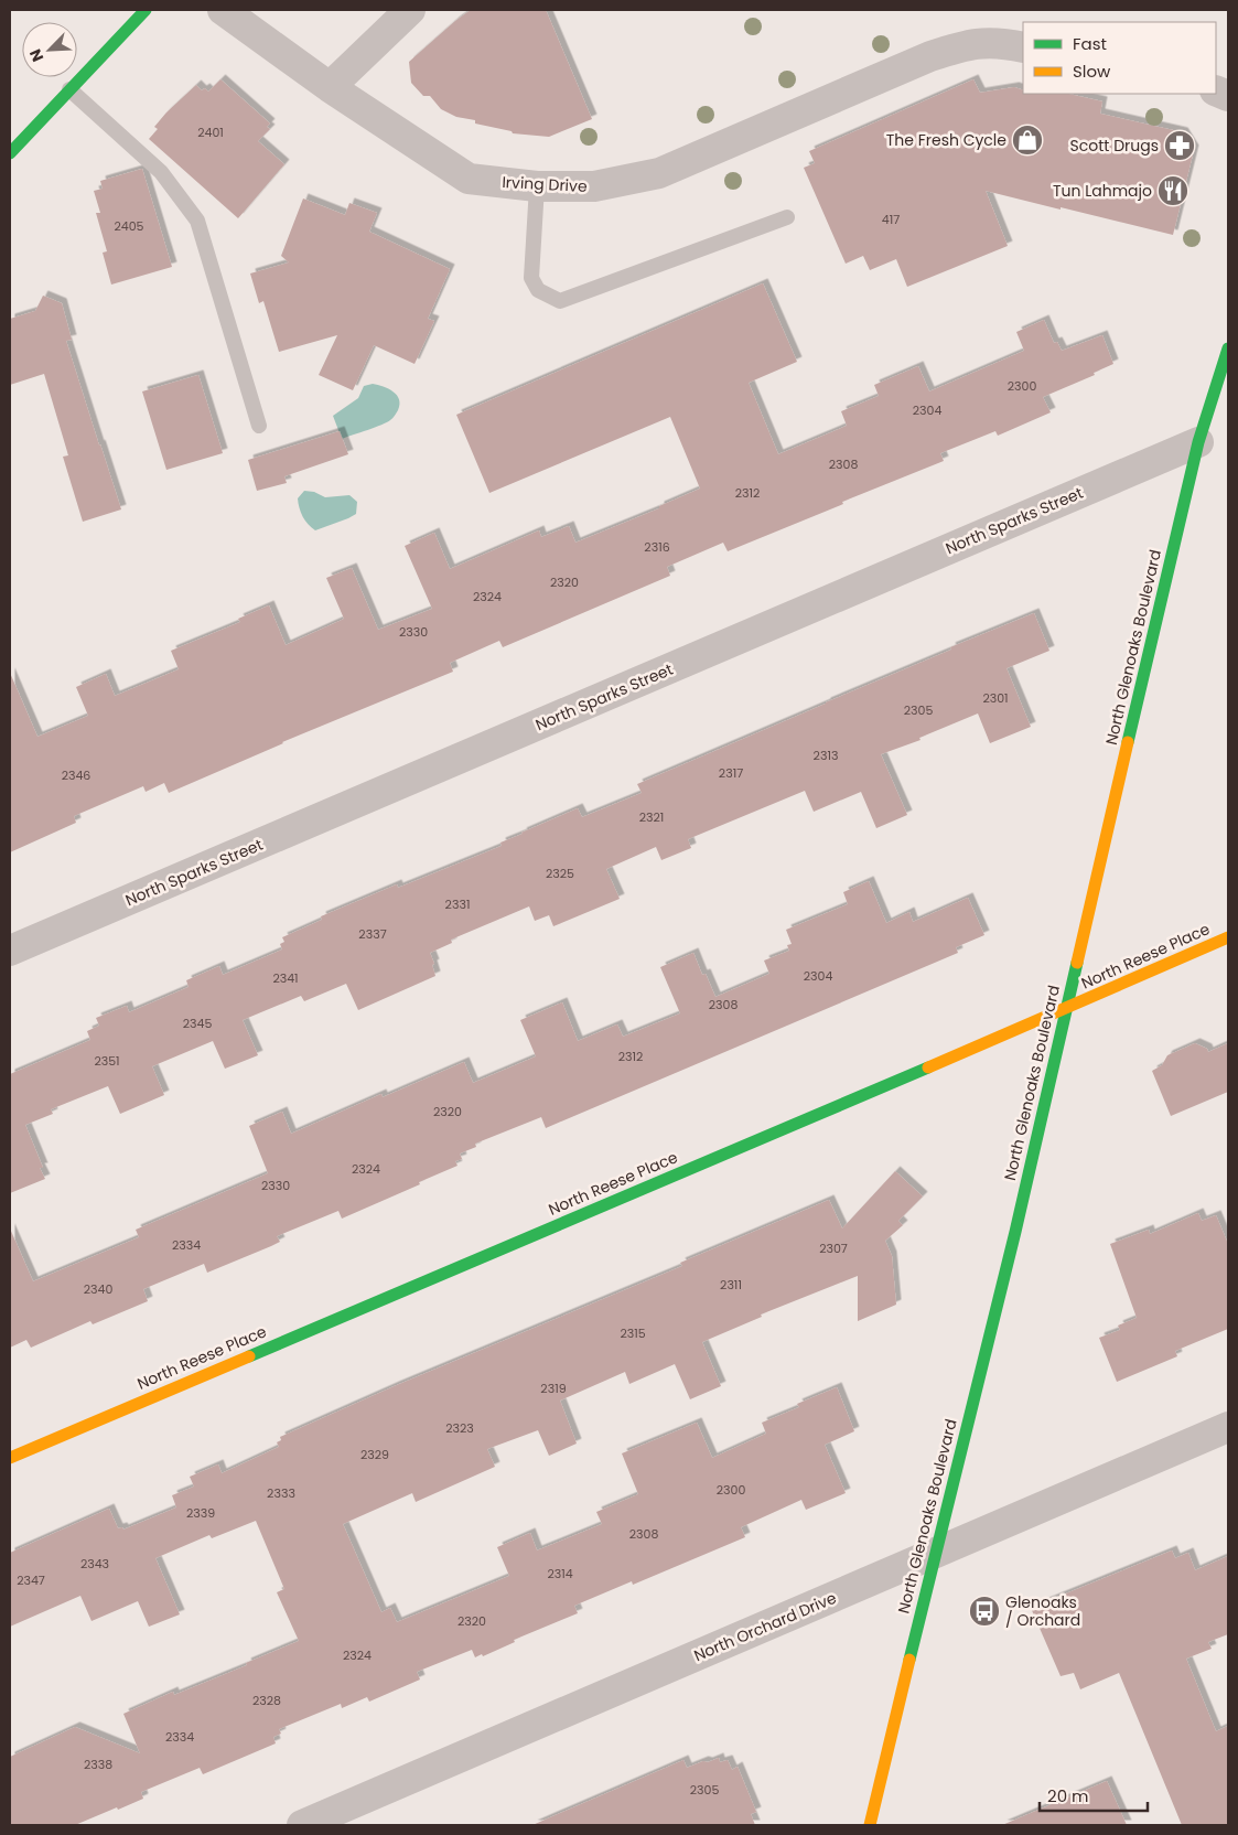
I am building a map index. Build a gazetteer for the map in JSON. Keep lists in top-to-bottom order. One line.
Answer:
{"streets":{"street":["Irving Drive","North Sparks Street","North Glenoaks Boulevard","North Reese Place","North Orchard Drive"]},"crossings":[["North Sparks Street","North Glenoaks Boulevard"],["North Glenoaks Boulevard","North Reese Place"],["North Glenoaks Boulevard","North Orchard Drive"]],"places":{"shop":["The Fresh Cycle"],"pharmacy":["Scott Drugs"],"restaurant":["Tun Lahmajo"],"bus stop":["Glenoaks / Orchard"]},"house_numbers":["2401","417","2405","2300","2304","2308","2312","2316","2320","2324","2330","2301","2305","2313","2317","2346","2321","2325","2331","2337","2304","2341","2308","2345","2312","2351","2320","2324","2330","2334","2307","2311","2340","2315","2319","2323","2329","2300","2333","2339","2308","2343","2314","2347","2320","2324","2328","2334","2338","2305"],"legend":["Fast","Slow"],"scale_bar":"20 m","north":"bottom left"}
